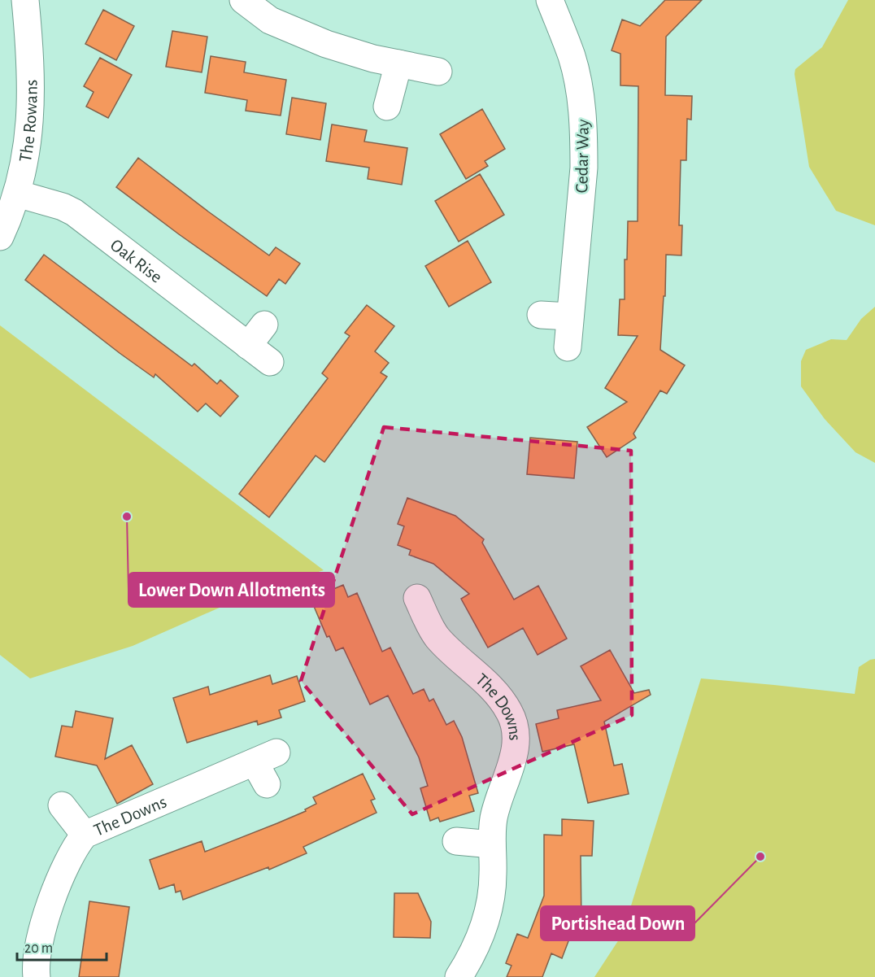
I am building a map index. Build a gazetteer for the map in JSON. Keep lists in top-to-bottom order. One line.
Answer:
{"streets":{"street":["The Rowans","Cedar Way","Oak Rise","The Downs"]},"crossings":[["The Rowans","Oak Rise"]],"places":["Lower Down Allotments","Portishead Down"],"scale_bar":"20 m"}
